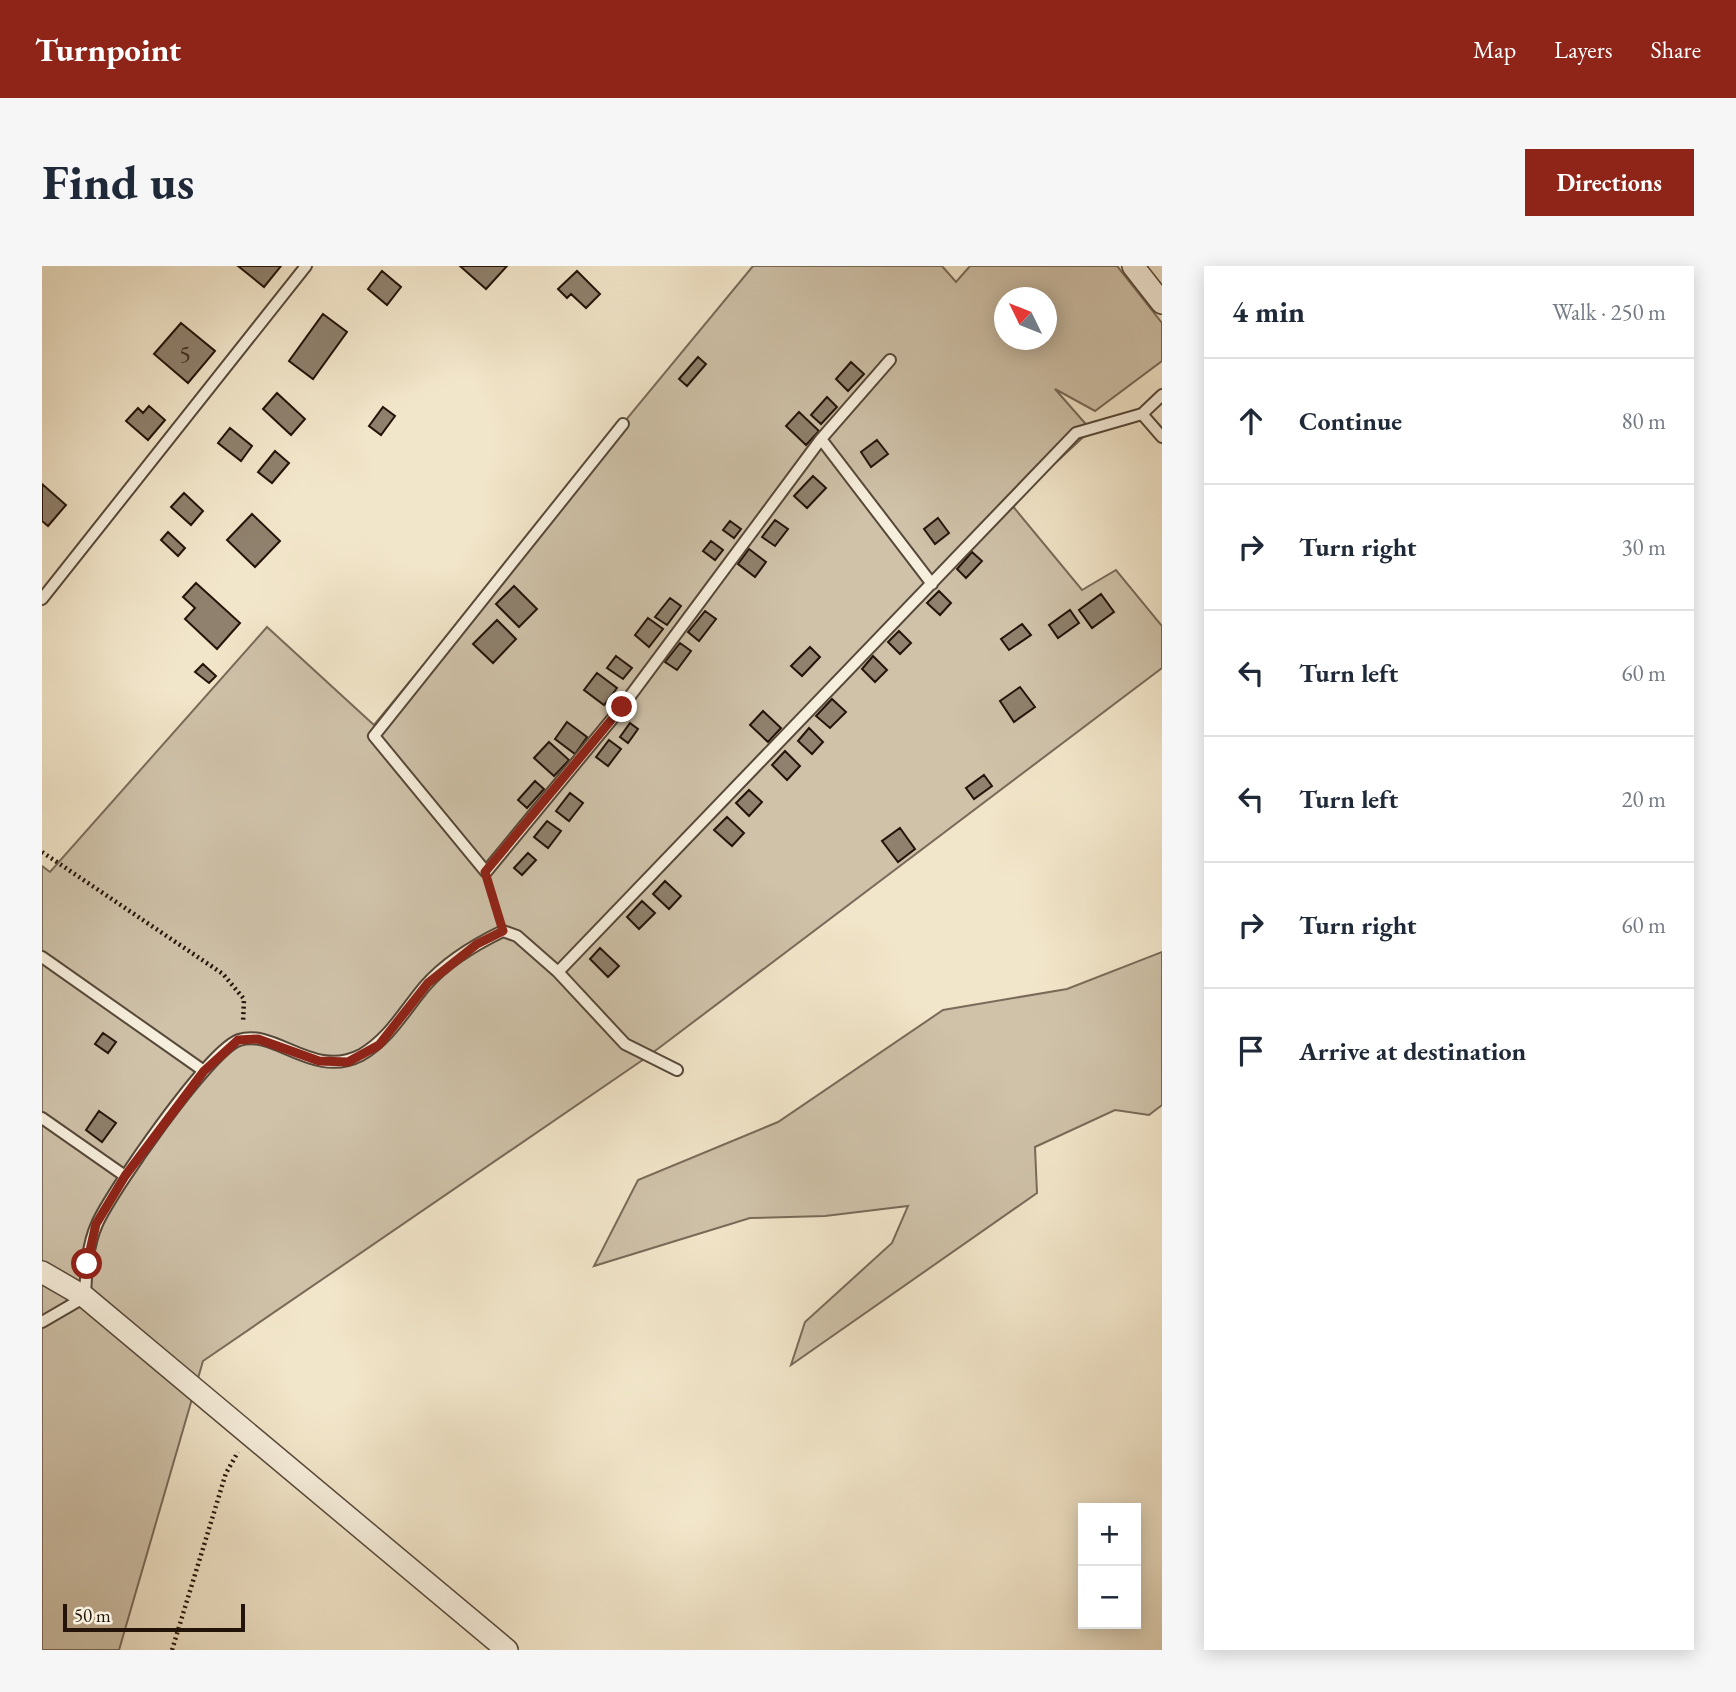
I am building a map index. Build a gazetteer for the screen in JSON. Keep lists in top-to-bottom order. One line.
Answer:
{"house_numbers":["5"],"scale_bar":"50 m","north":"top left","page":{"header":"Turnpoint","nav":["Map","Layers","Share"],"buttons":"Directions","title":"Find us","heading":["4 min","Walk · 250 m"],"list":[["Continue","80 m"],["Turn right","30 m"],["Turn left","60 m"],["Turn left","20 m"],["Turn right","60 m"],"Arrive at destination"],"map_buttons":["+","−"],"scale":"50 m"}}
